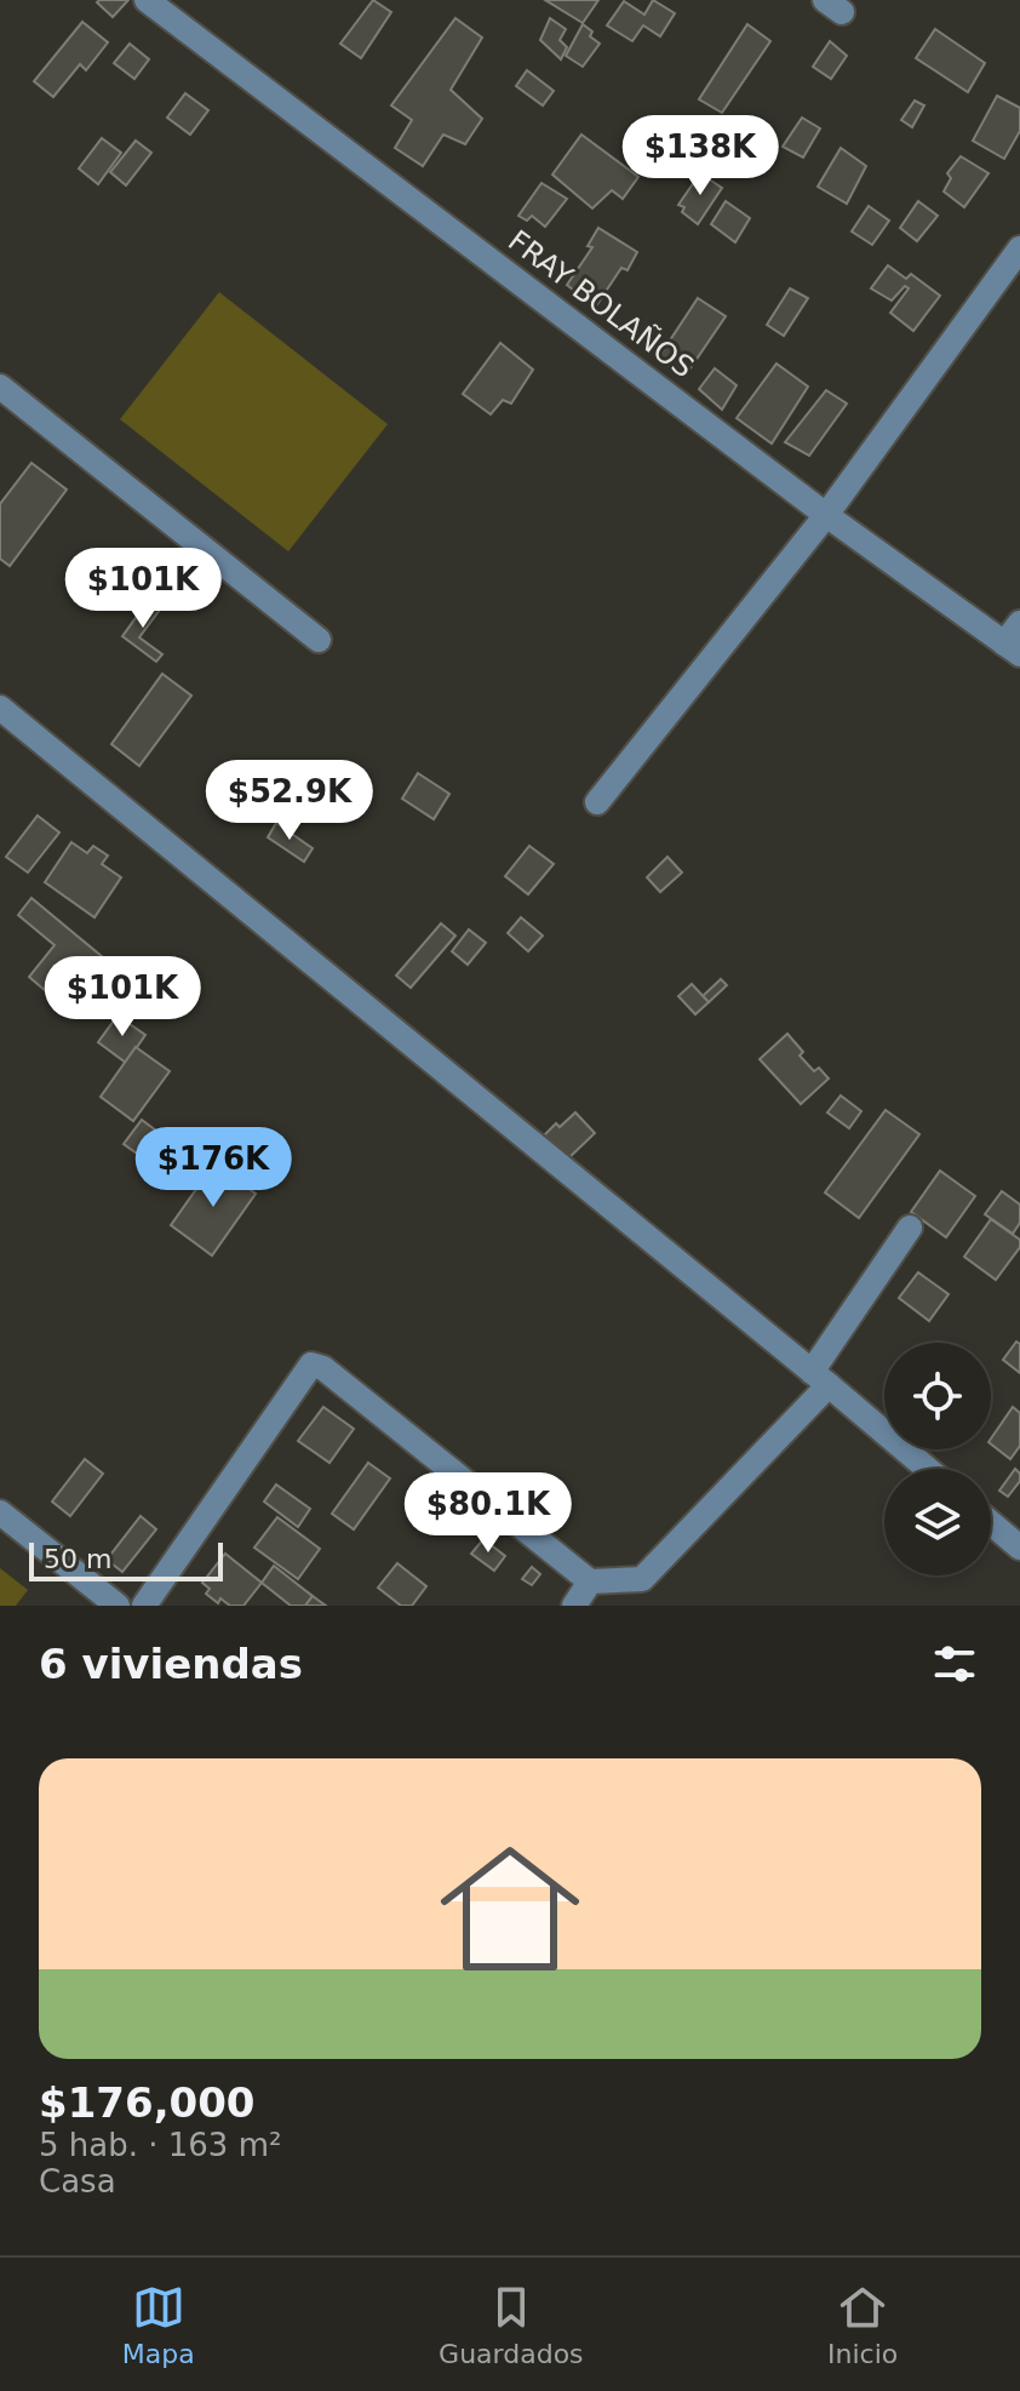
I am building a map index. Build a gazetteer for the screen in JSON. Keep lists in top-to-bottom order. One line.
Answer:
{"streets":{"street":["FRAY BOLAÑOS"]},"scale_bar":"50 m","page":{"price":["$138K","$101K","$52.9K","$101K","$176K","$80.1K"],"scale":"50 m","heading":"6 viviendas","list":[{"name":"$176,000","note":"5 hab. · 163 m² · Casa"}],"tabs":["Mapa","Guardados","Inicio"]}}
